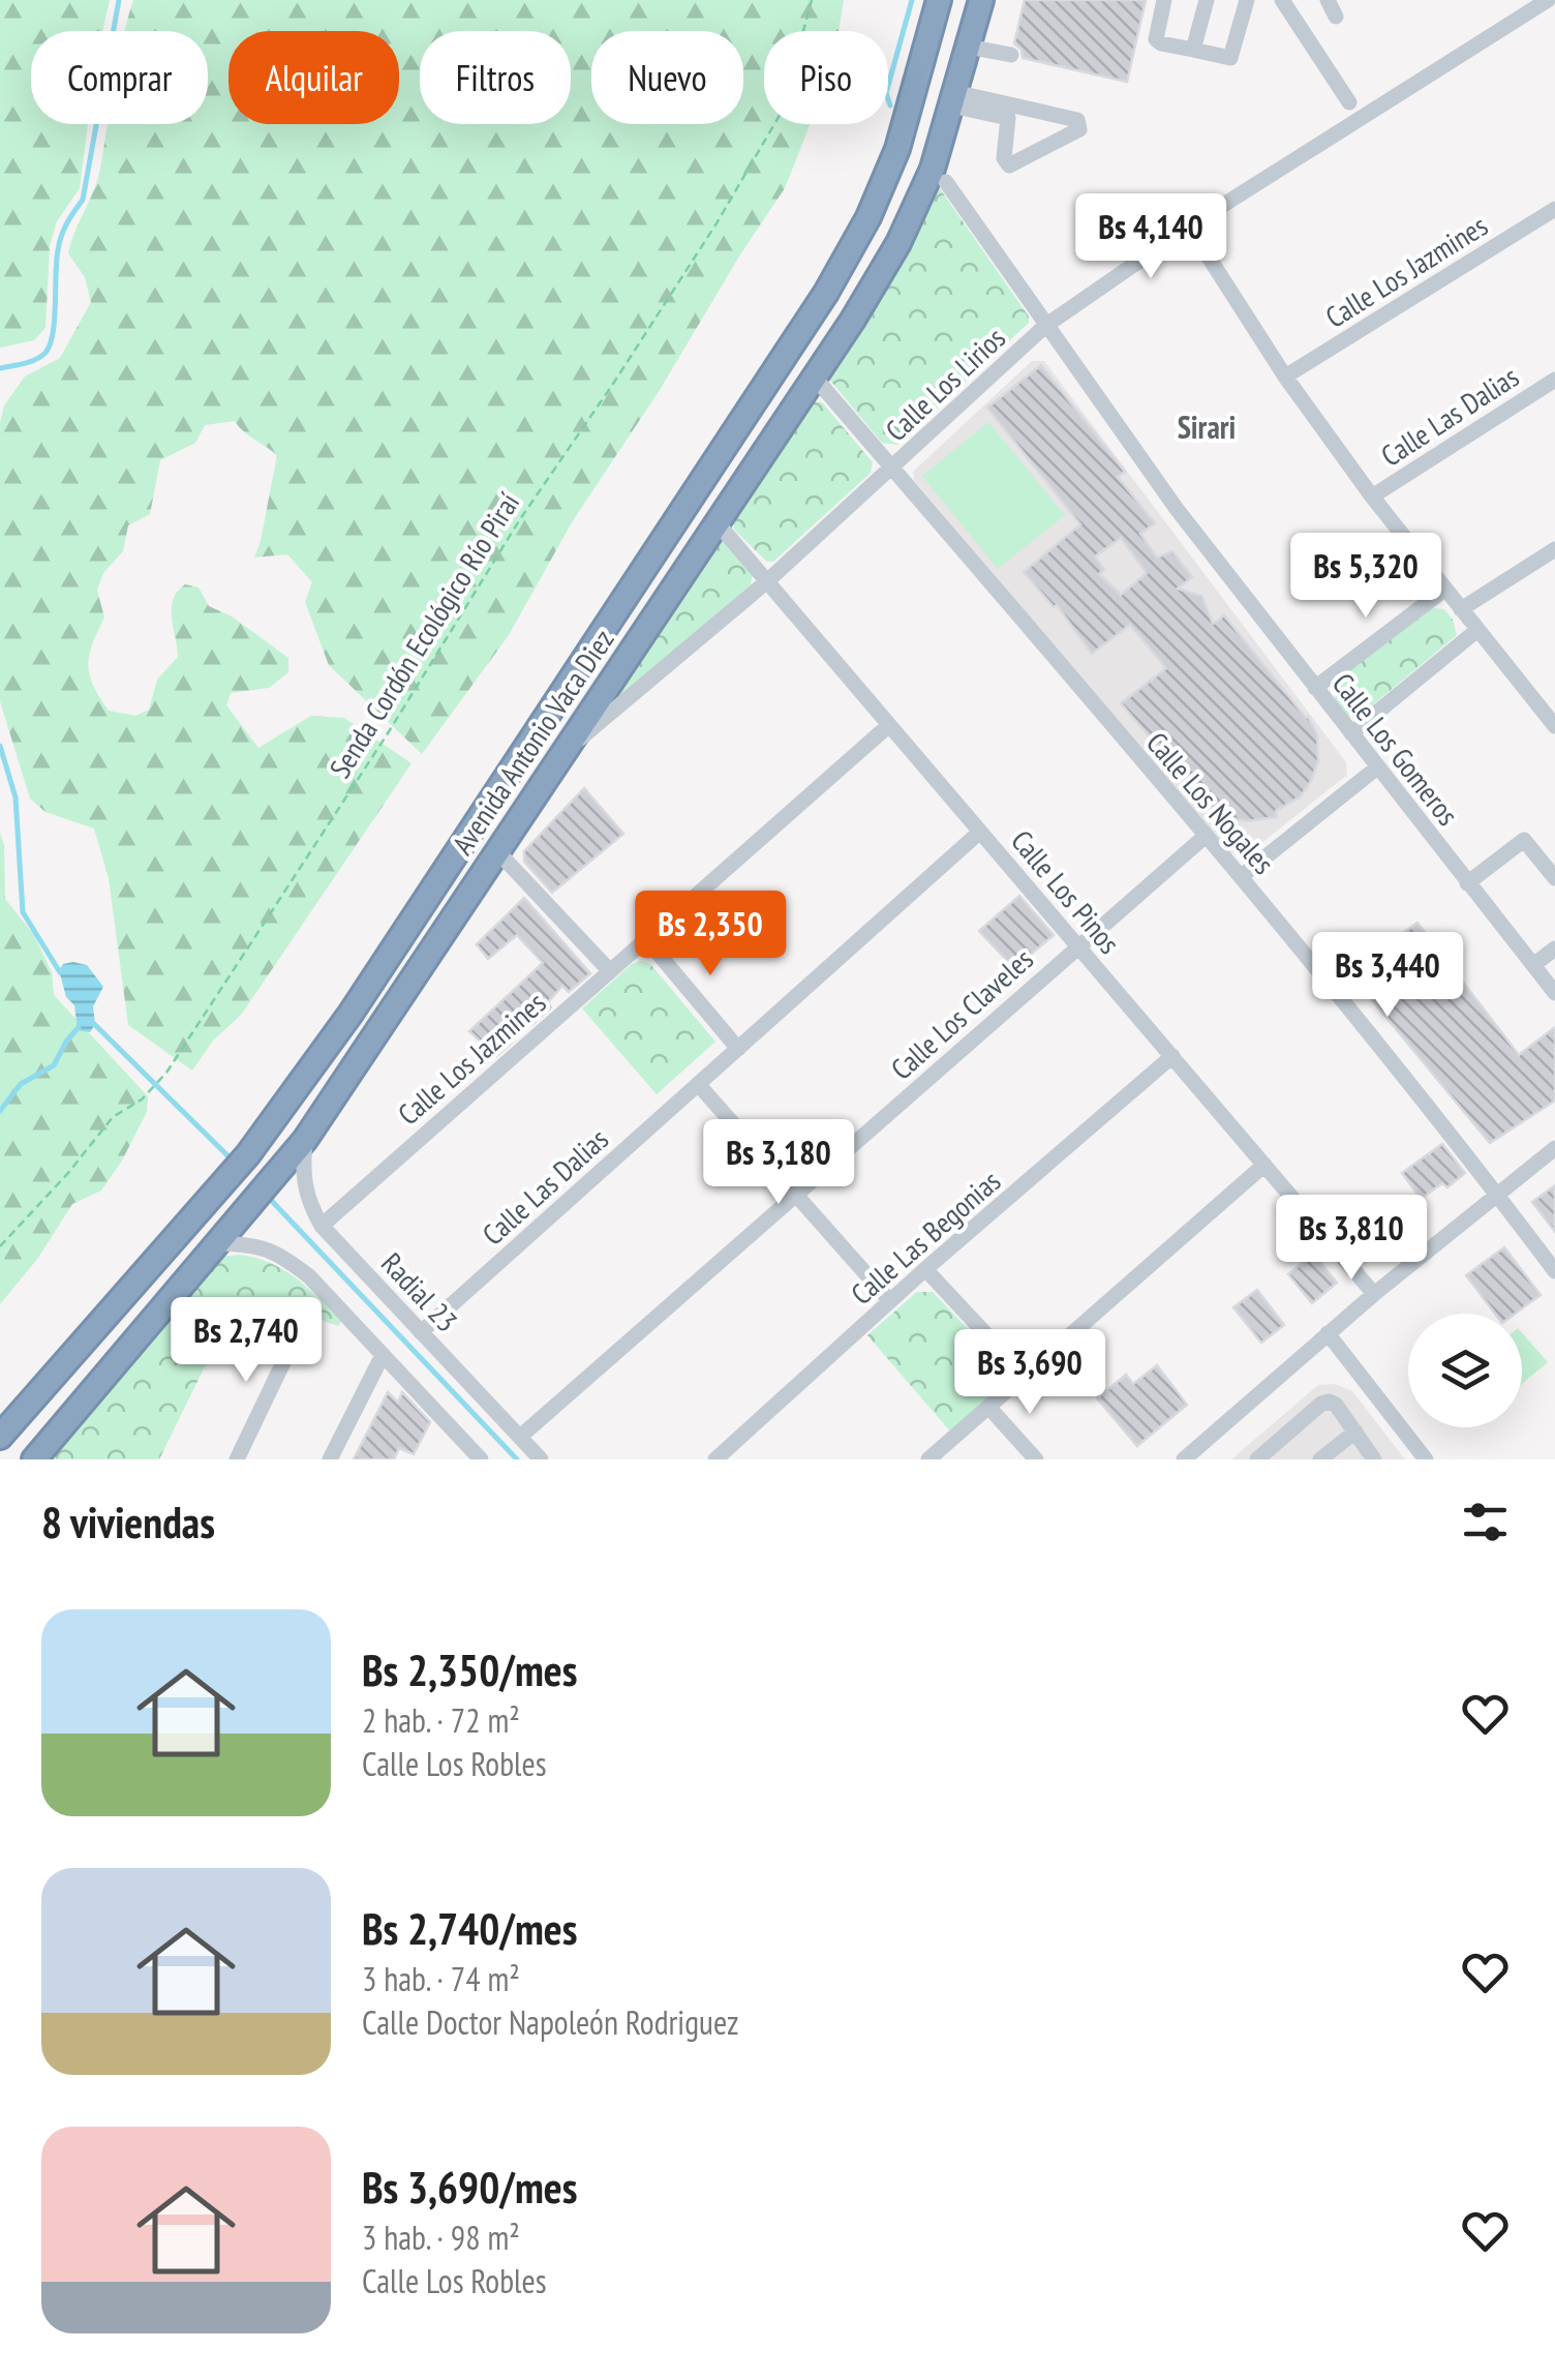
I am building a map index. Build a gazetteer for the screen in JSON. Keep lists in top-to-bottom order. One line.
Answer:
{"streets":{"highway":["Avenida Antonio Vaca Diez"],"street":["Calle Los Jazmines","Calle Los Lirios","Calle Las Dalias","Calle Los Gomeros","Calle Los Nogales","Calle Los Pinos","Calle Los Claveles","Calle Las Begonias","Radial 23"],"path":["Senda Cordón Ecológico Río Piraí"]},"crossings":[["Calle Los Jazmines","Calle Los Pinos"],["Calle Los Jazmines","Radial 23"],["Calle Los Lirios","Avenida Antonio Vaca Diez"],["Calle Los Lirios","Calle Los Gomeros"],["Calle Los Lirios","Calle Los Nogales"],["Calle Los Lirios","Calle Los Pinos"],["Calle Las Dalias","Calle Los Pinos"],["Calle Las Dalias","Radial 23"],["Avenida Antonio Vaca Diez","Calle Los Nogales"],["Avenida Antonio Vaca Diez","Calle Los Pinos"],["Avenida Antonio Vaca Diez","Radial 23"],["Calle Los Nogales","Calle Los Claveles"],["Calle Los Pinos","Calle Los Claveles"],["Calle Los Pinos","Calle Las Begonias"],["Calle Los Claveles","Radial 23"]],"districts":["Sirari"],"page":{"chip":["Comprar","Alquilar","Filtros","Nuevo","Piso"],"price":["Bs 4,140","Bs 5,320","Bs 2,350","Bs 3,440","Bs 3,180","Bs 3,810","Bs 2,740","Bs 3,690"],"heading":"8 viviendas","list":[{"name":"Bs 2,350/mes","note":"2 hab. · 72 m² · Calle Los Robles"},{"name":"Bs 2,740/mes","note":"3 hab. · 74 m² · Calle Doctor Napoleón Rodriguez"},{"name":"Bs 3,690/mes","note":"3 hab. · 98 m² · Calle Los Robles"}]}}
